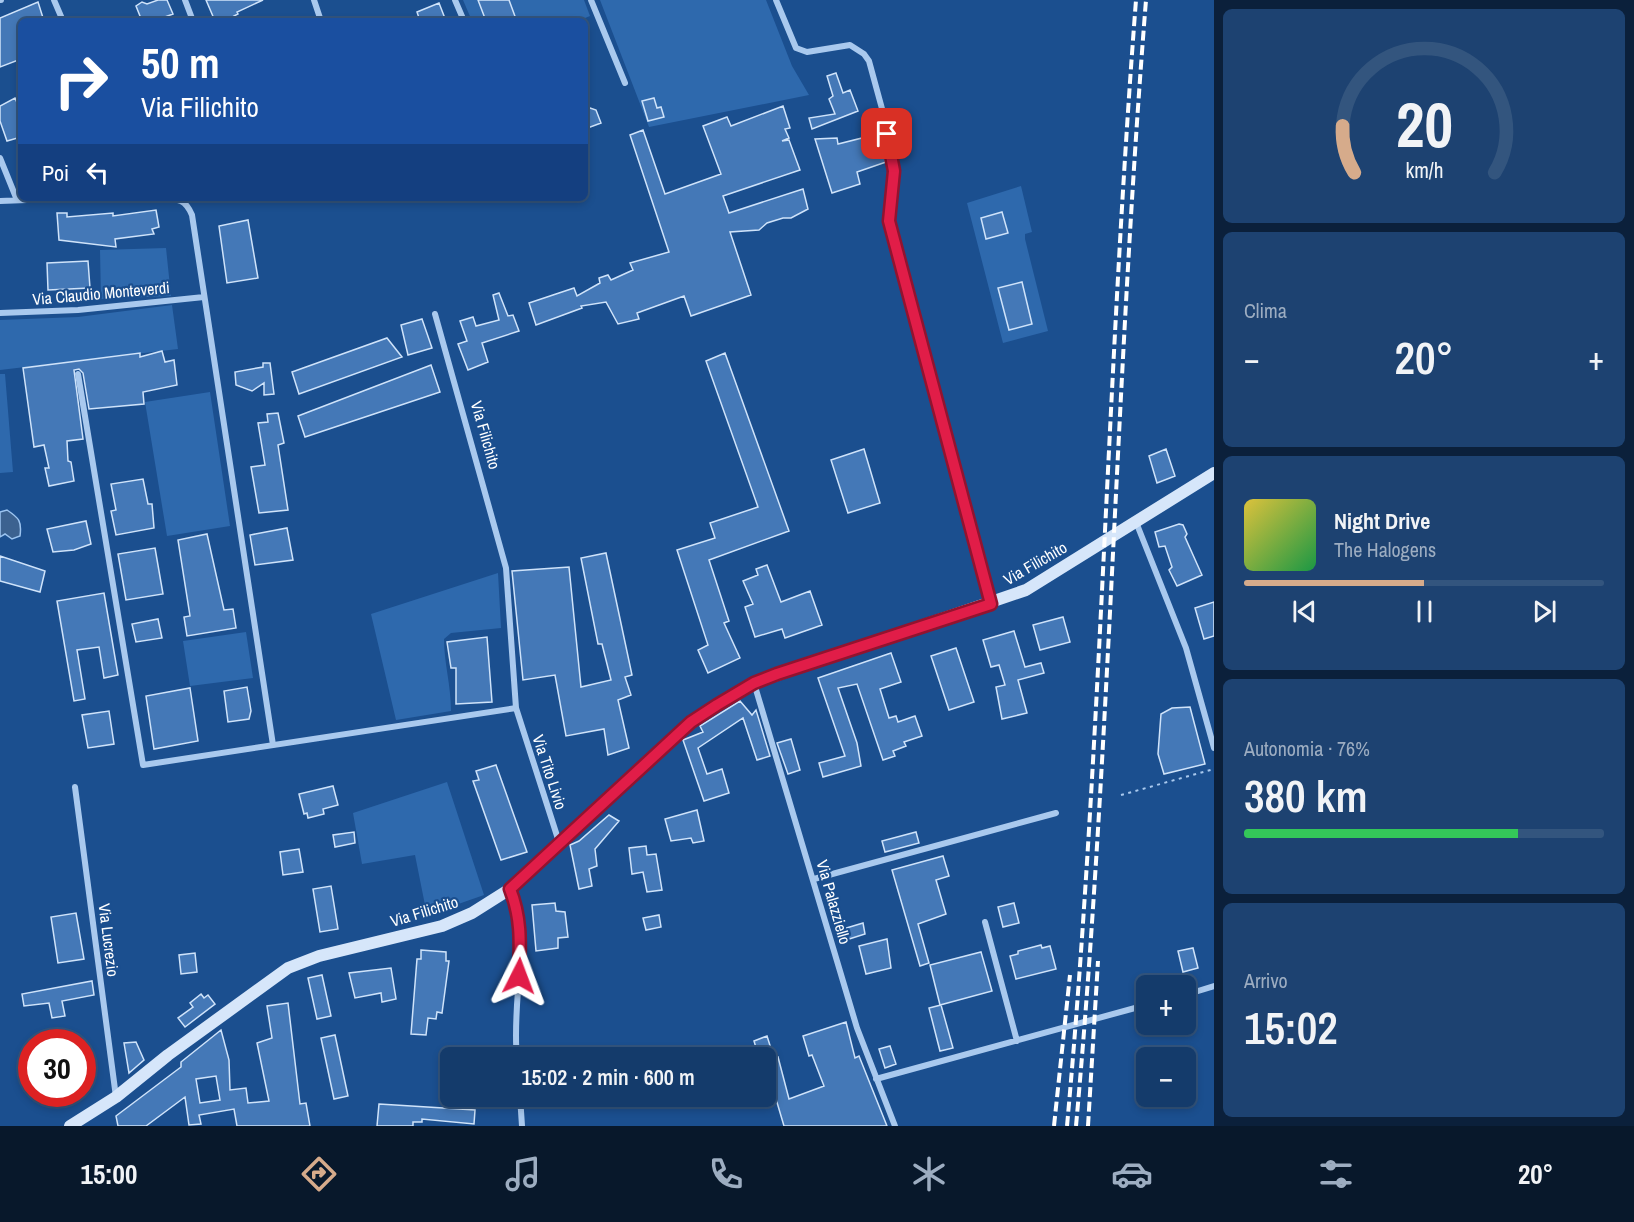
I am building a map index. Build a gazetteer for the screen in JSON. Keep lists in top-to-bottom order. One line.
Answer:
{"streets":{"street":["Via Claudio Monteverdi","Via Filichito","Via Tito Livio","Via Palazziello","Via Lucrezio"]},"crossings":[["Via Filichito","Via Tito Livio"],["Via Filichito","Via Palazziello"],["Via Filichito","Via Lucrezio"]],"page":{"turn":["50 m","Via Filichito"],"then":"Poi","tile":["Clima",["Autonomia · 76%","380 km"],["Arrivo","15:02"]],"heat":["−","20°","+"],"song":["Night Drive","The Halogens"],"map_buttons":["+","−"],"limit":"30","trip":"15:02 · 2 min · 600 m","tabs":["15:00","20°"],"gauge":["20","km/h"]}}
